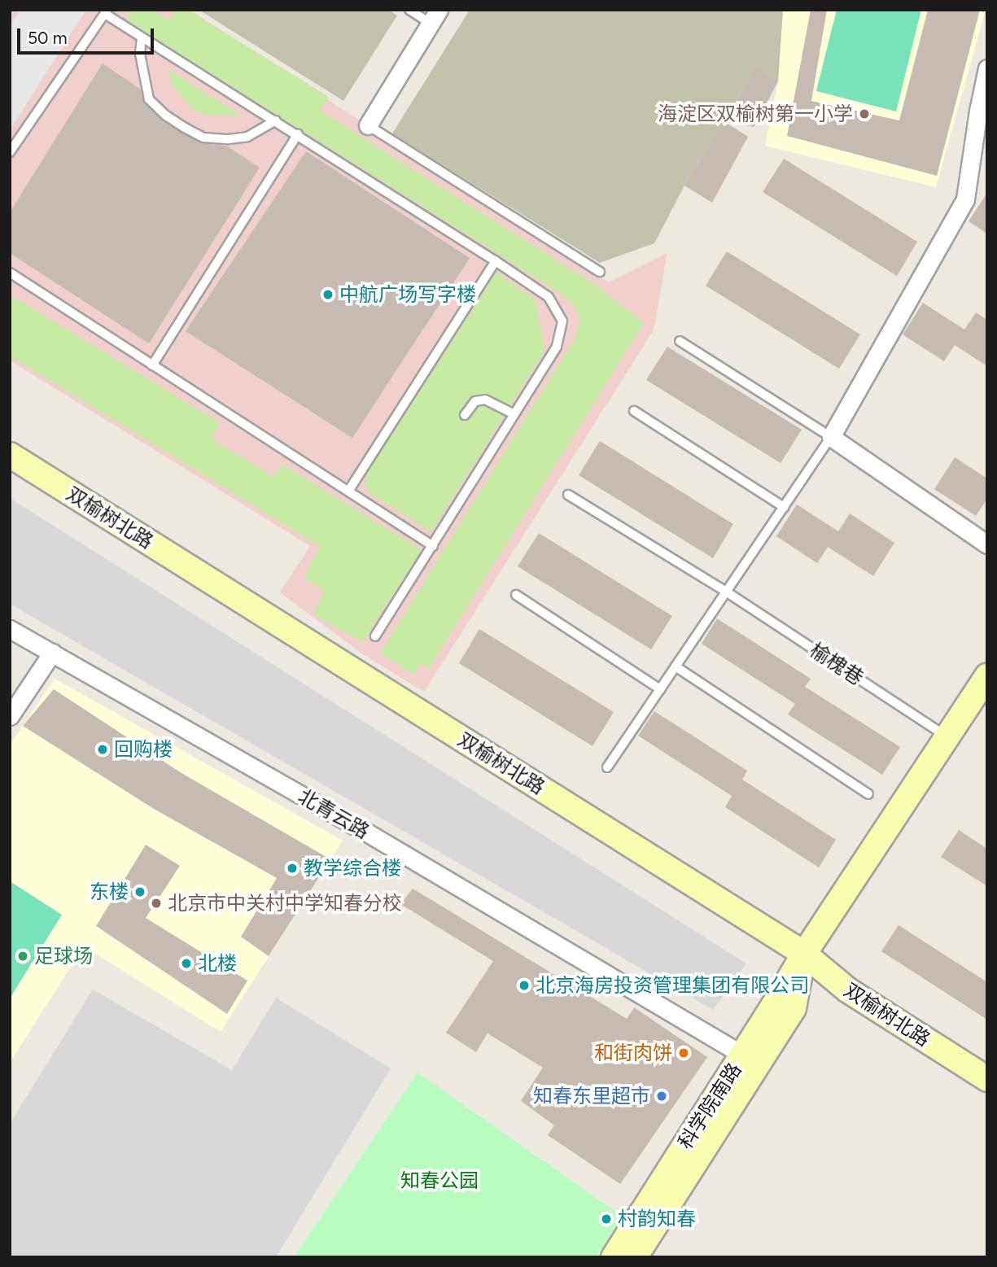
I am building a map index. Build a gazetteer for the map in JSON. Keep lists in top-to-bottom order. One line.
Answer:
{"streets":{"street":["双榆树北路","北青云路","科学院南路"],"lane":["榆槐巷"]},"crossings":[["双榆树北路","科学院南路"],["榆槐巷","科学院南路"],["北青云路","科学院南路"]],"parks":["知春公园"],"places":["海淀区双榆树第一小学","中航广场写字楼","回购楼","教学综合楼","东楼","北京市中关村中学知春分校","足球场","北楼","北京海房投资管理集团有限公司","和街肉饼","知春东里超市","村韵知春"],"scale_bar":"50 m"}
